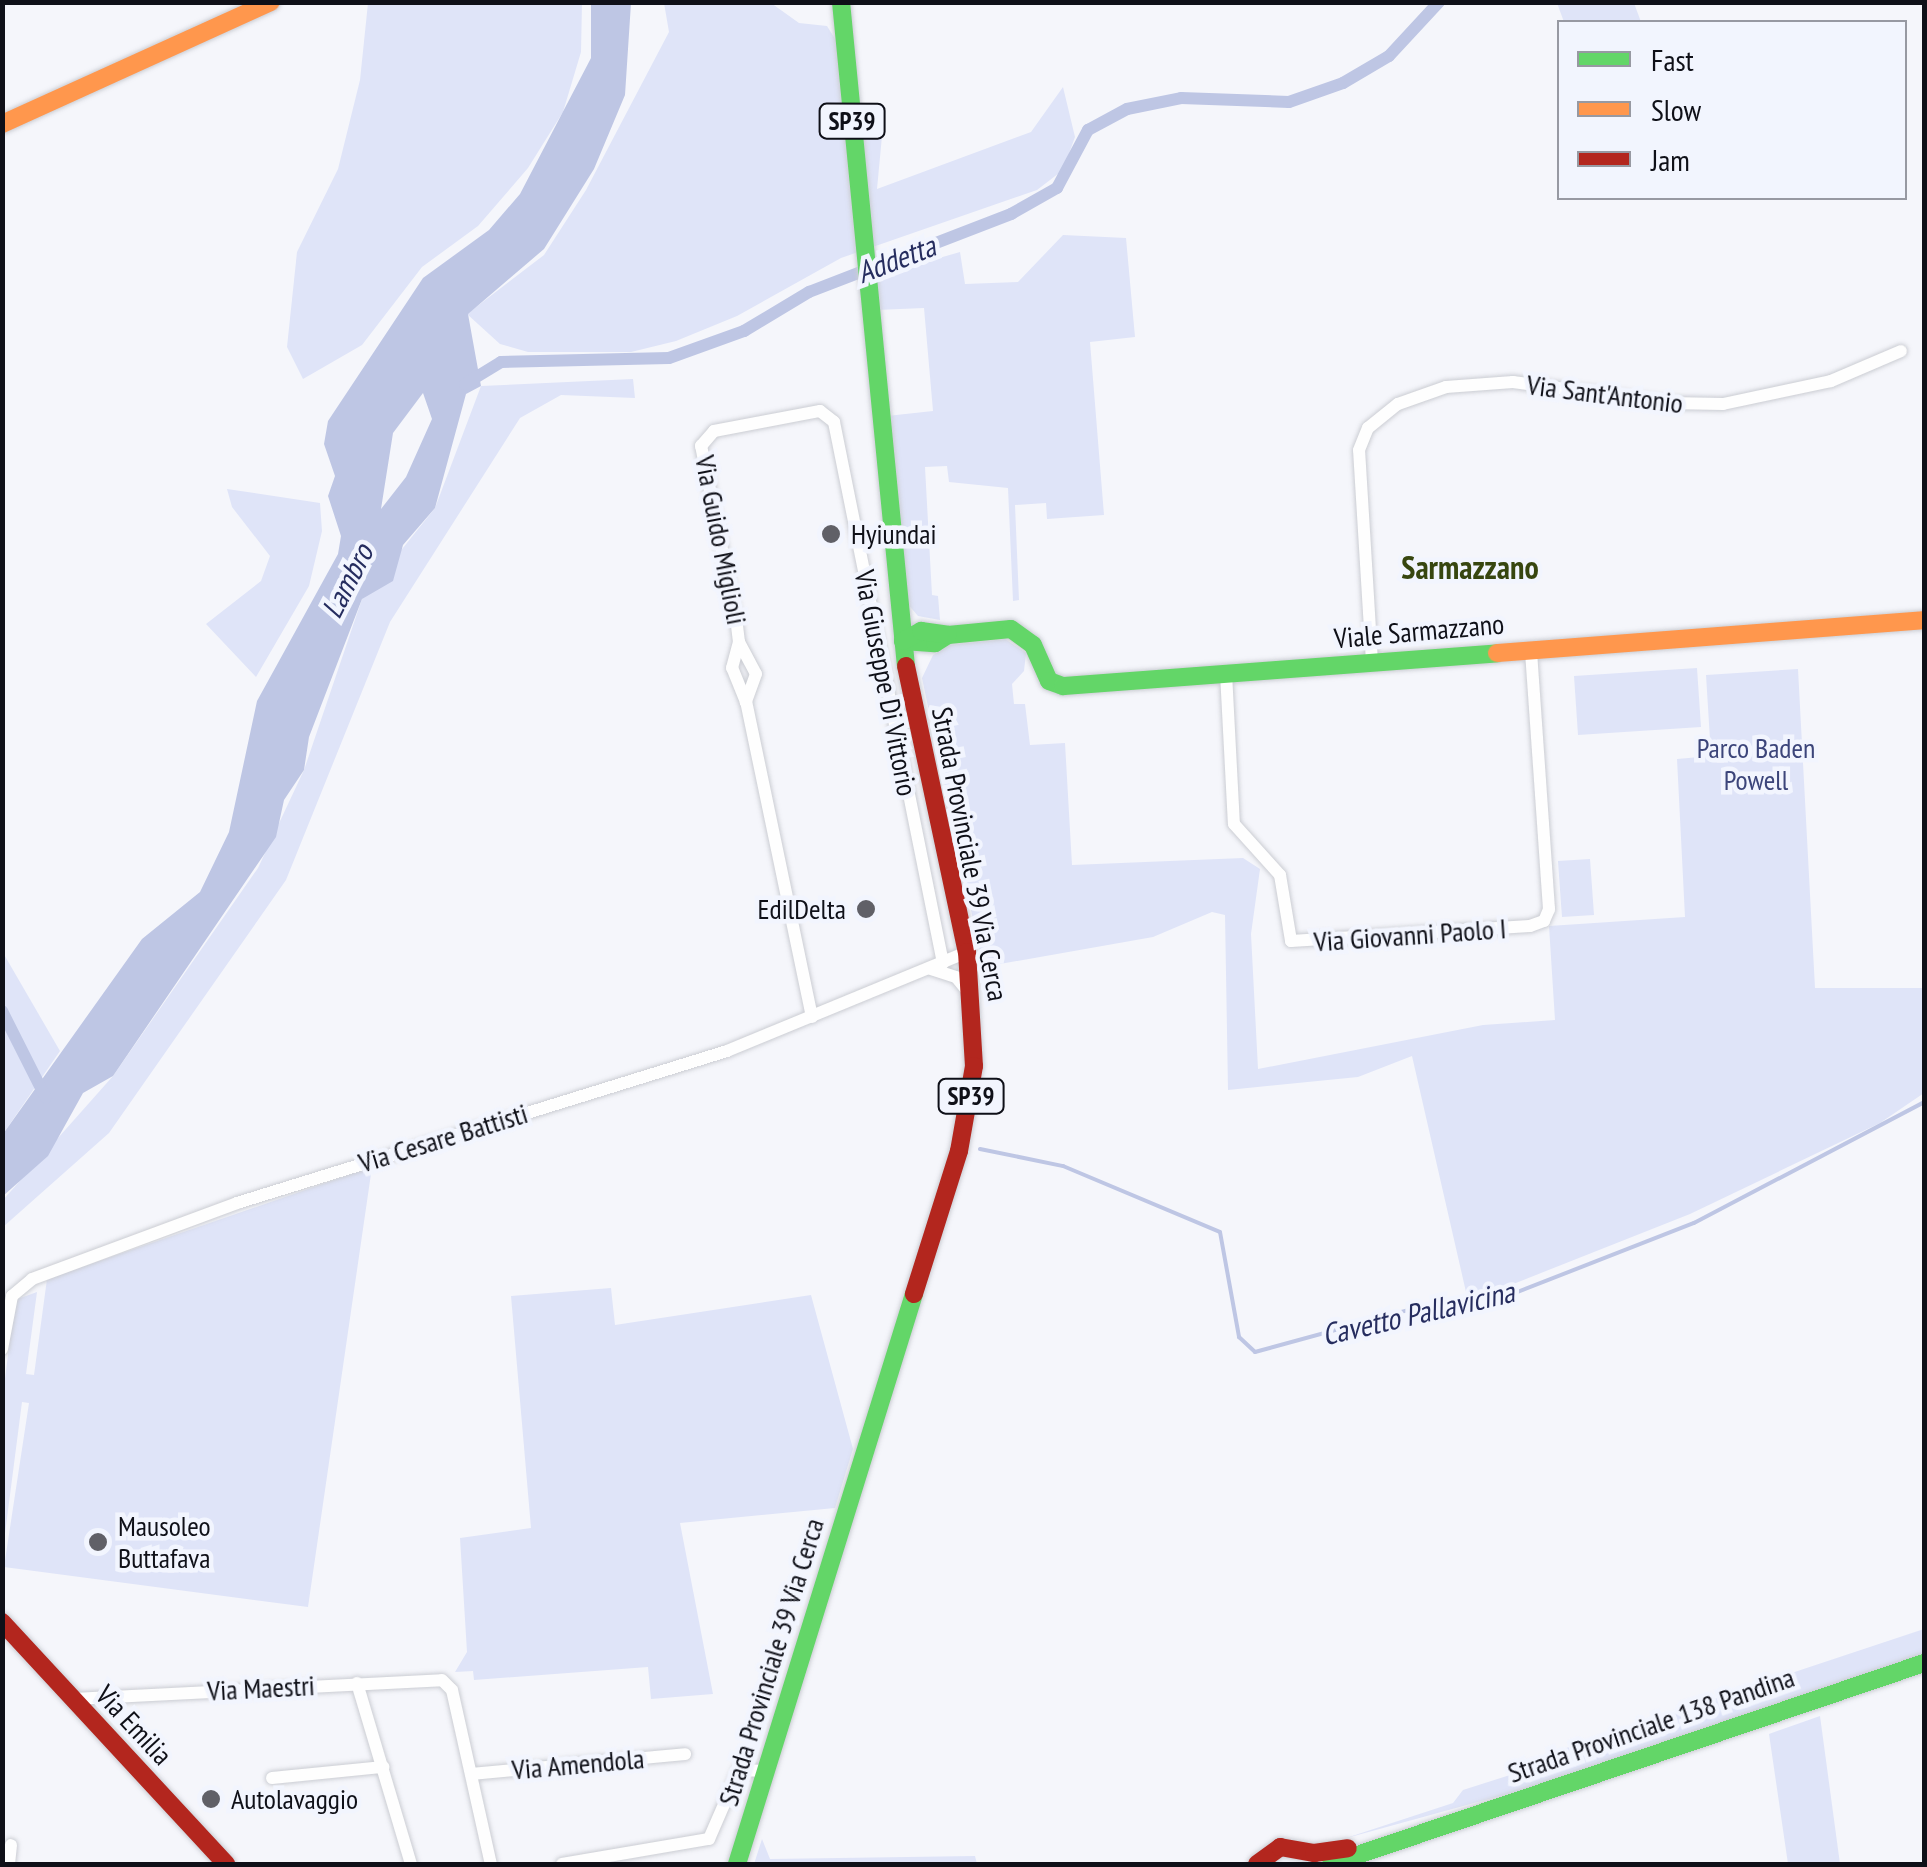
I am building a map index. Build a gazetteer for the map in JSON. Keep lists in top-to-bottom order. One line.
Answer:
{"streets":{"main road":["SP39","Viale Sarmazzano","Strada Provinciale 39 Via Cerca","Via Emilia","Strada Provinciale 138 Pandina"],"street":["Via Sant'Antonio","Via Guido Miglioli","Via Giuseppe Di Vittorio","Via Giovanni Paolo I","Via Cesare Battisti","Via Maestri","Via Amendola"]},"crossings":[["Via Sant'Antonio","Viale Sarmazzano"],["Via Guido Miglioli","Via Giuseppe Di Vittorio"],["Via Guido Miglioli","Via Cesare Battisti"],["Viale Sarmazzano","Strada Provinciale 39 Via Cerca"],["Viale Sarmazzano","Via Giovanni Paolo I"],["Via Giuseppe Di Vittorio","Via Cesare Battisti"],["Strada Provinciale 39 Via Cerca","Via Cesare Battisti"],["Via Maestri","Via Emilia"],["Via Maestri","Via Amendola"]],"districts":["Sarmazzano"],"water":["Addetta","Lambro","Cavetto Pallavicina"],"parks":["Parco Baden Powell"],"places":["Hyiundai","EdilDelta","Mausoleo Buttafava","Autolavaggio"],"legend":["Fast","Slow","Jam"]}
